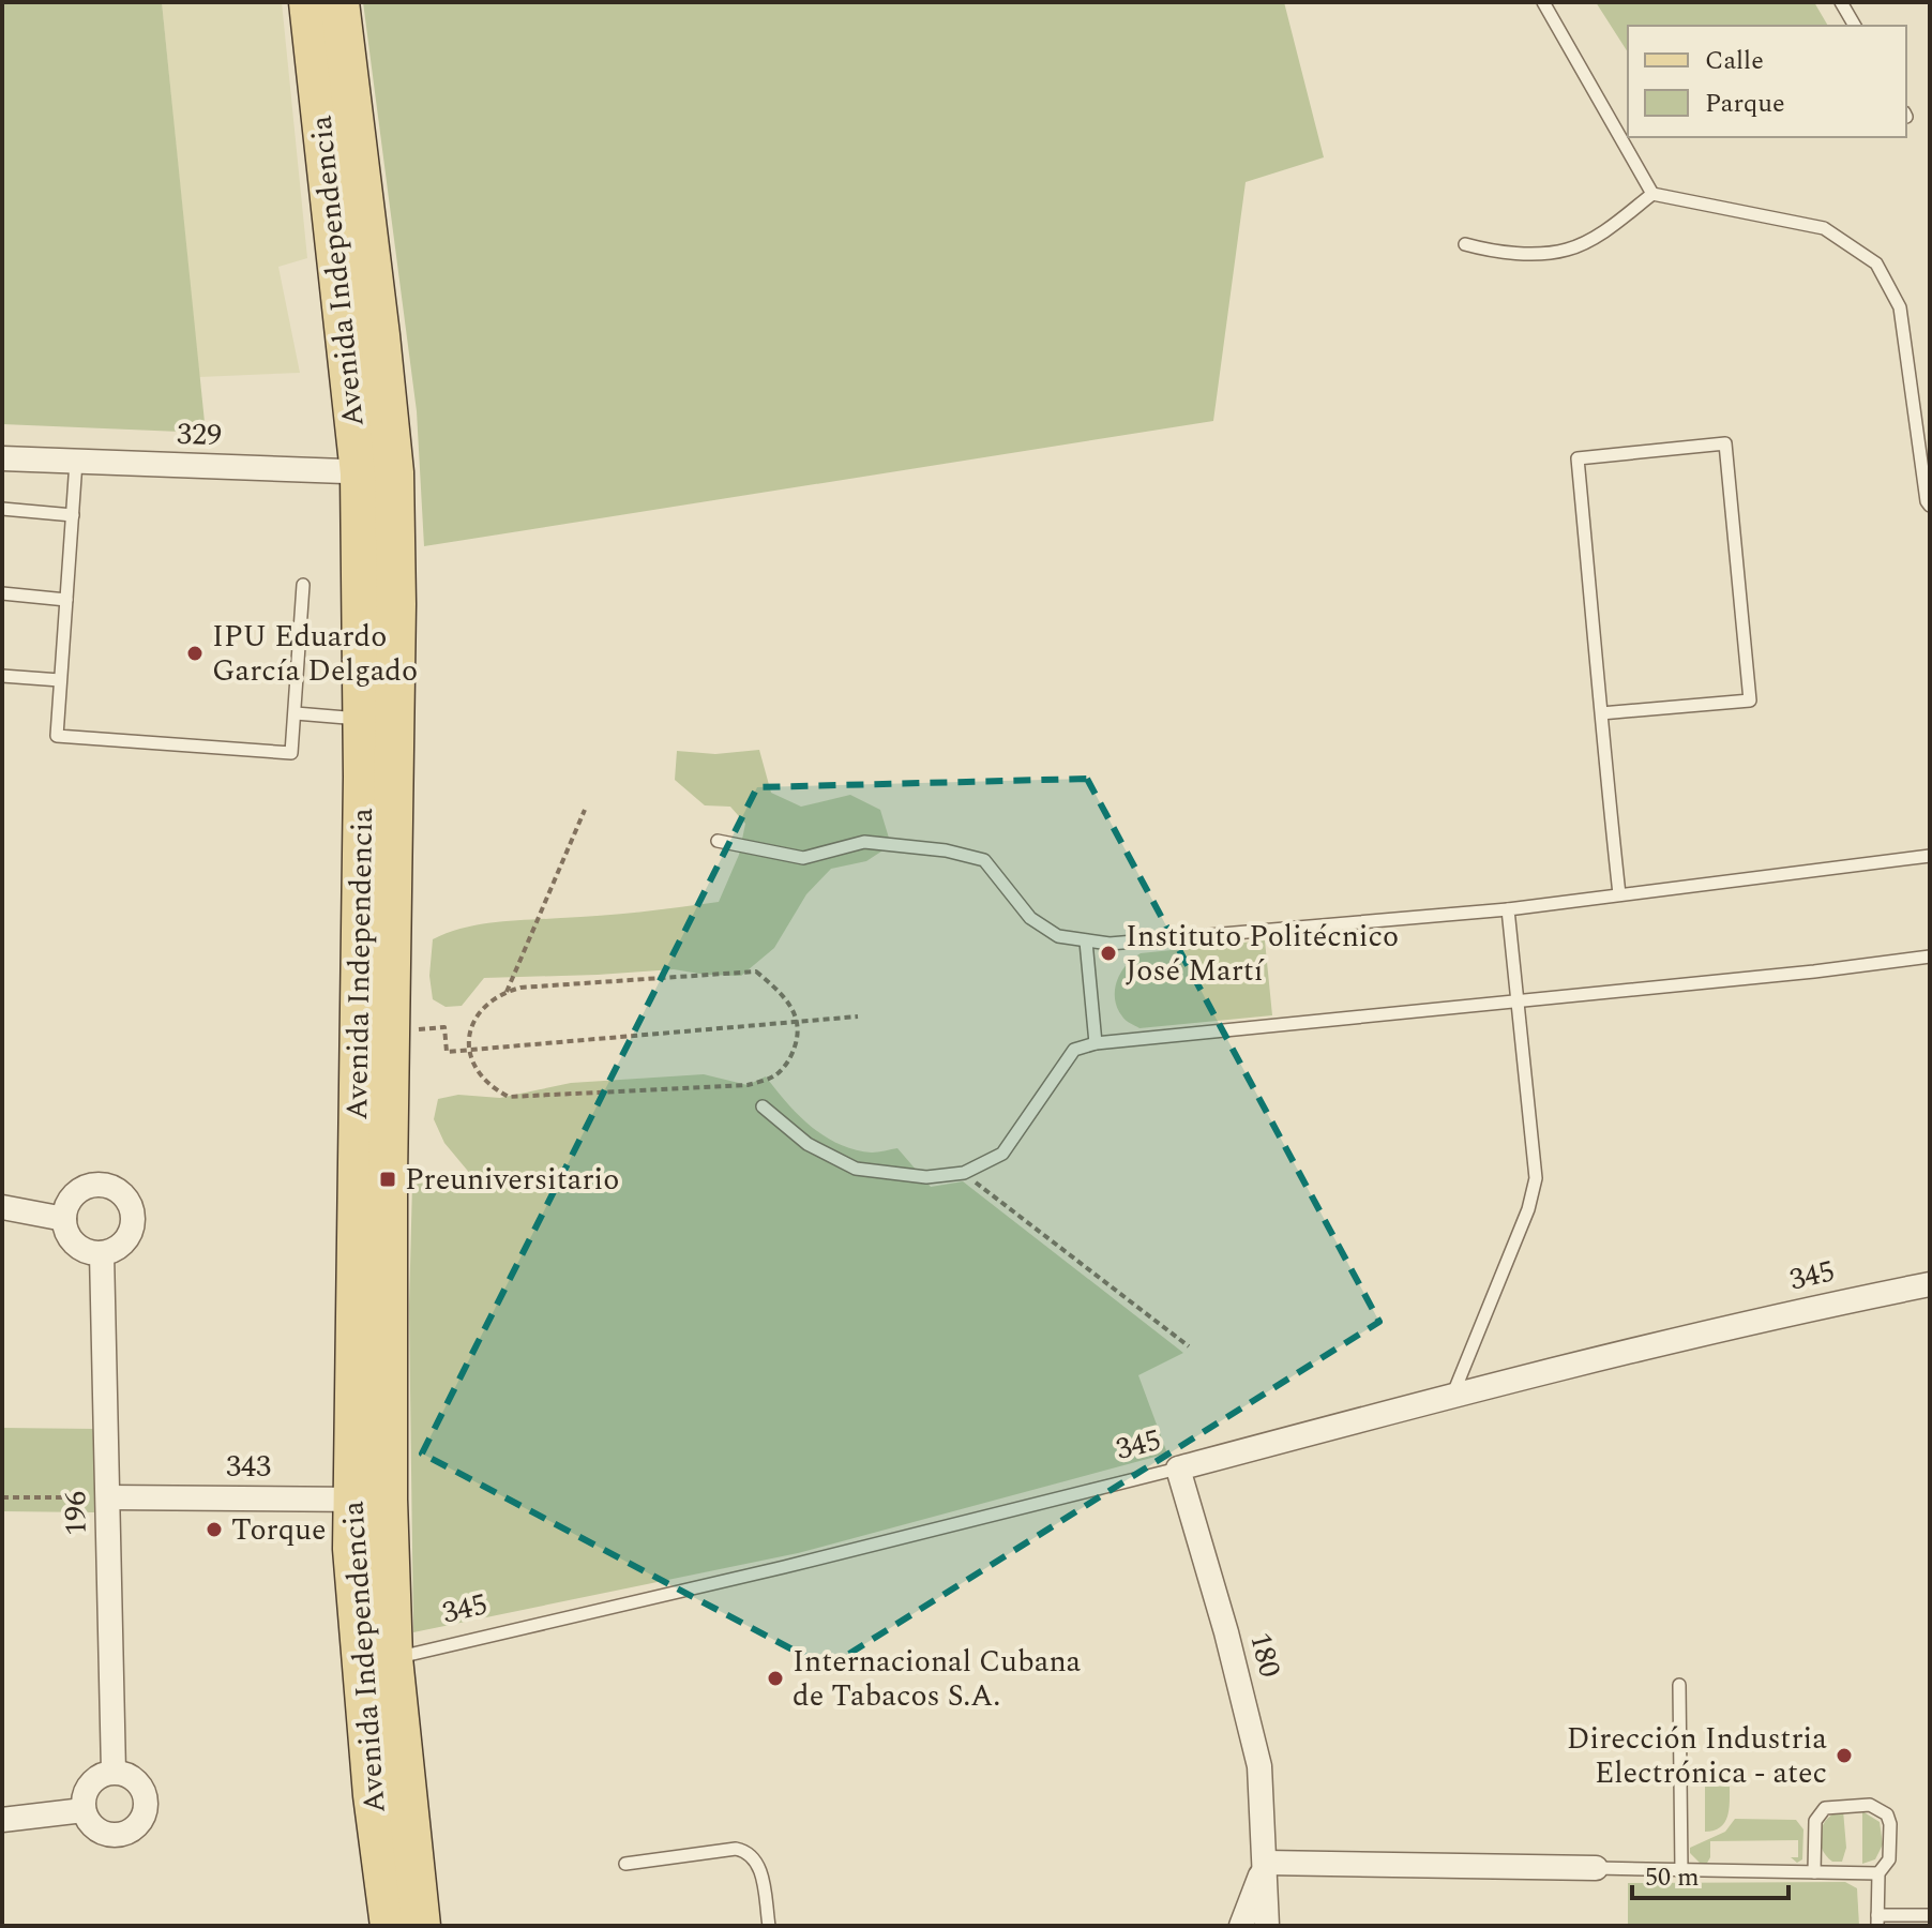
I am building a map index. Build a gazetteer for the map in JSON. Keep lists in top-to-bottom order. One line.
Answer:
{"streets":{"main road":["Avenida Independencia"],"street":["329","345","343","196","180"]},"crossings":[["Avenida Independencia","329"],["Avenida Independencia","345"],["Avenida Independencia","343"],["345","180"],["343","196"]],"places":{"other":["IPU Eduardo García Delgado","Instituto Politécnico José Martí","Torque","Internacional Cubana de Tabacos S.A.","Dirección Industria Electrónica - atec"],"transit":["Preuniversitario"]},"legend":["Calle","Parque"],"scale_bar":"50 m"}
